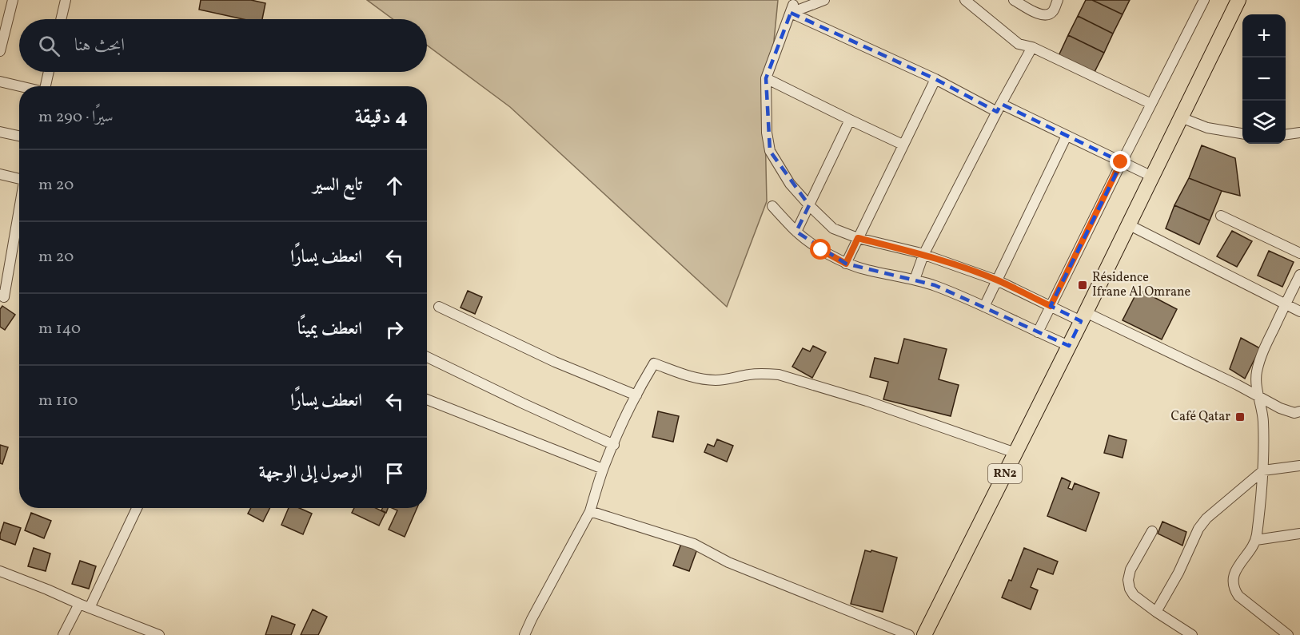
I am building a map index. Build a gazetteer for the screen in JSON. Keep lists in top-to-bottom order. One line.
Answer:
{"streets":{"highway":["RN2"]},"places":{"transit":["Résidence Ifrane Al Omrane","Café Qatar"]},"page":{"map_buttons":["+","−"],"search":"ابحث هنا","heading":["4 دقيقة","سيرًا · 290 m"],"list":[["تابع السير","20 m"],["انعطف يسارًا","20 m"],["انعطف يمينًا","140 m"],["انعطف يسارًا","110 m"],"الوصول إلى الوجهة"]}}
